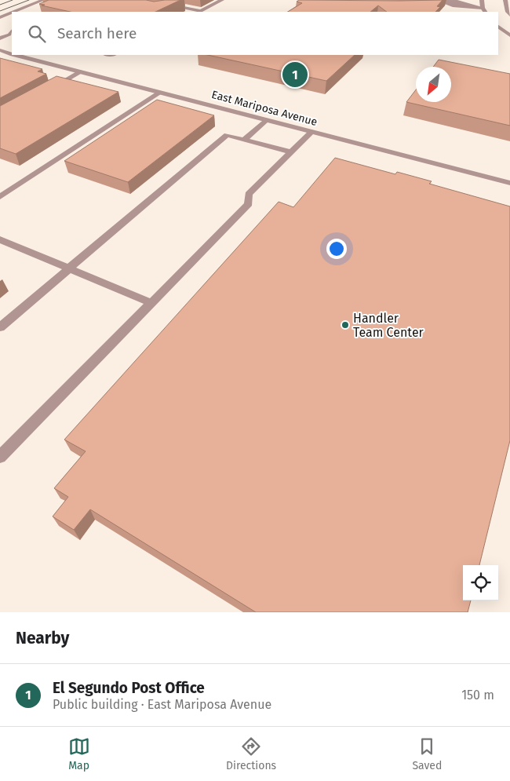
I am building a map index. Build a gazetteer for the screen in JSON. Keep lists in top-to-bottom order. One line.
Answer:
{"streets":{"street":["East Mariposa Avenue"]},"places":["Handler Team Center"],"north":"bottom left","page":{"search":"Search here","pins":"1","heading":"Nearby","list":[{"mark":"1","name":"El Segundo Post Office","note":"Public building · East Mariposa Avenue","value":"150 m"}],"nav":["Map","Directions","Saved"]}}
